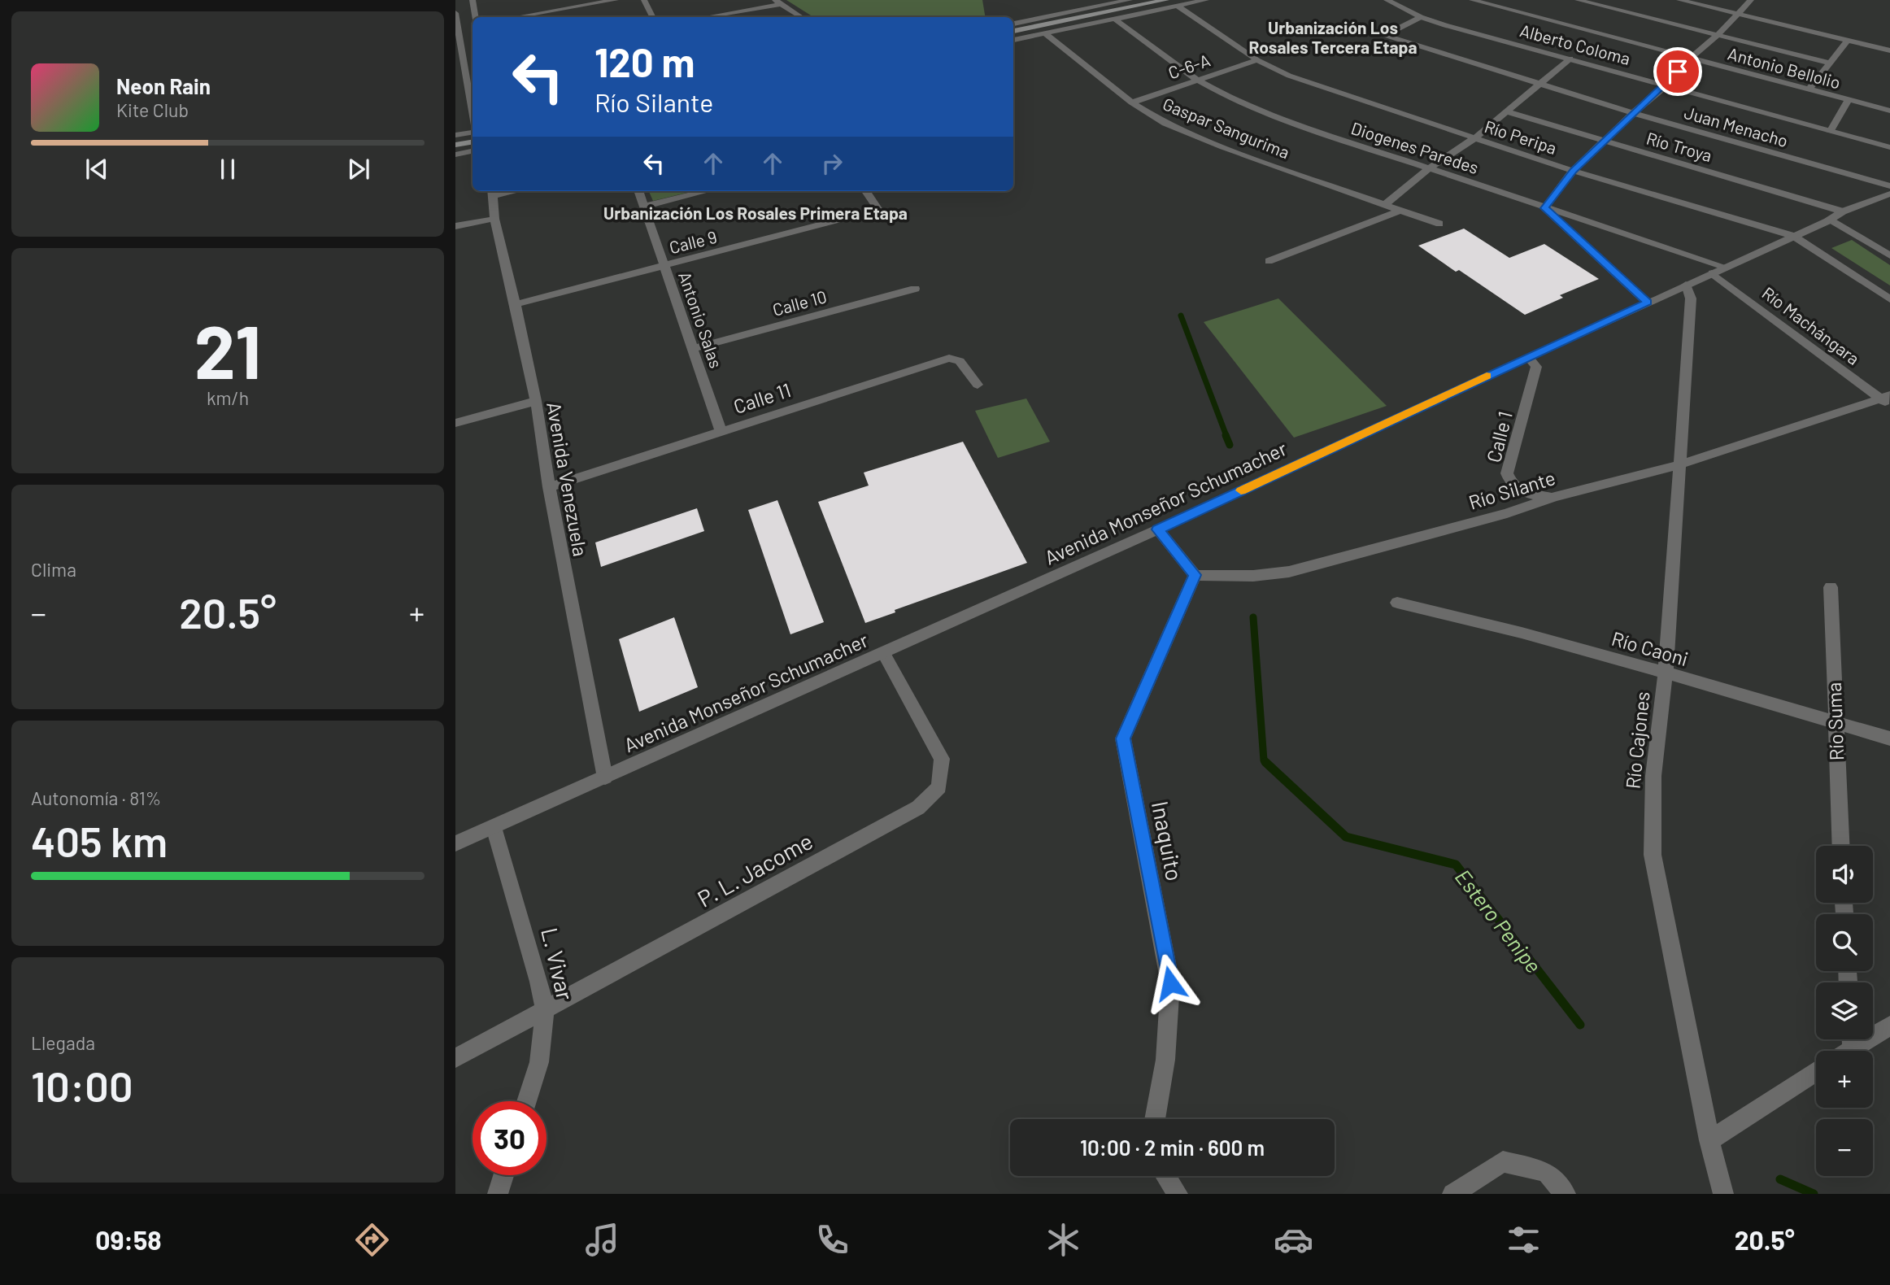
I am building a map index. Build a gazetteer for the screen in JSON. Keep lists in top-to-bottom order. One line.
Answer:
{"streets":{"street":["Alberto Coloma","C-6-A","Antonio Bellolio","Juan Menacho","Gaspar Sangurima","Río Peripa","Río Troya","Diogenes Paredes","Calle 9","Calle 10","Antonio Salas","Río Machángara","Calle 11","Calle 1","Avenida Venezuela","Río Silante","Avenida Monseñor Schumacher","Río Caoni","Río Suma","Río Cajones","Inaquito","P. L. Jacome","L. Vivar"]},"crossings":[["Alberto Coloma","Juan Menacho"],["C-6-A","Gaspar Sangurima"],["C-6-A","Río Peripa"],["C-6-A","Diogenes Paredes"],["Río Peripa","Avenida Monseñor Schumacher"],["Río Troya","Avenida Monseñor Schumacher"],["Diogenes Paredes","Avenida Monseñor Schumacher"],["Calle 9","Antonio Salas"],["Calle 9","Avenida Venezuela"],["Calle 10","Antonio Salas"],["Antonio Salas","Calle 11"],["Río Machángara","Río Silante"],["Río Machángara","Avenida Monseñor Schumacher"],["Calle 11","Avenida Venezuela"],["Calle 1","Río Silante"],["Calle 1","Avenida Monseñor Schumacher"],["Avenida Venezuela","Avenida Monseñor Schumacher"],["Río Silante","Río Cajones"],["Río Silante","Inaquito"],["Avenida Monseñor Schumacher","Río Cajones"],["Avenida Monseñor Schumacher","P. L. Jacome"],["Avenida Monseñor Schumacher","L. Vivar"],["Río Caoni","Río Suma"],["Río Caoni","Río Cajones"],["P. L. Jacome","L. Vivar"]],"districts":["Urbanización Los Rosales Tercera Etapa","Urbanización Los Rosales Primera Etapa"],"water":["Estero Penipe"],"page":{"turn":["120 m","Río Silante"],"song":["Neon Rain","Kite Club"],"tile":[["21","km/h"],"Clima",["Autonomía · 81%","405 km"],["Llegada","10:00"]],"heat":["−","20.5°","+"],"map_buttons":["+","−"],"limit":"30","trip":"10:00 · 2 min · 600 m","tabs":["09:58","20.5°"]}}
